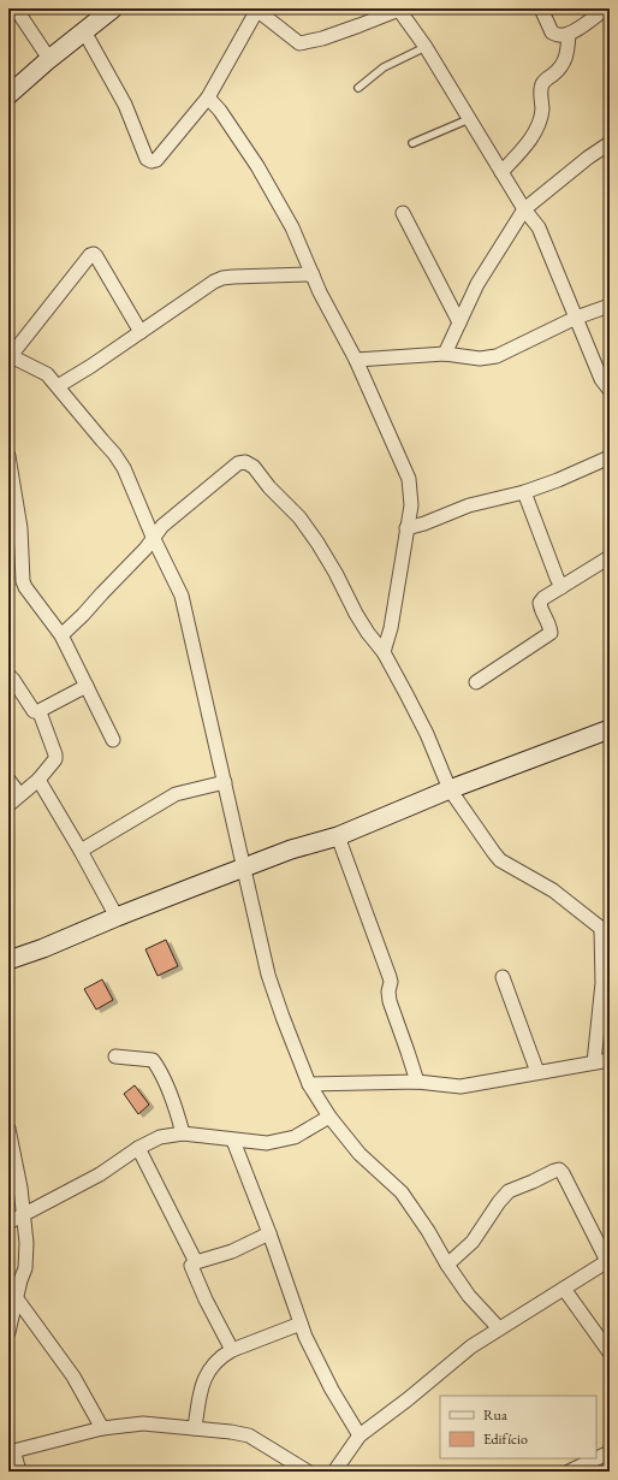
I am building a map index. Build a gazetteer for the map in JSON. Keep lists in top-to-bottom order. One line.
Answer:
{"legend":["Rua","Edifício"]}
